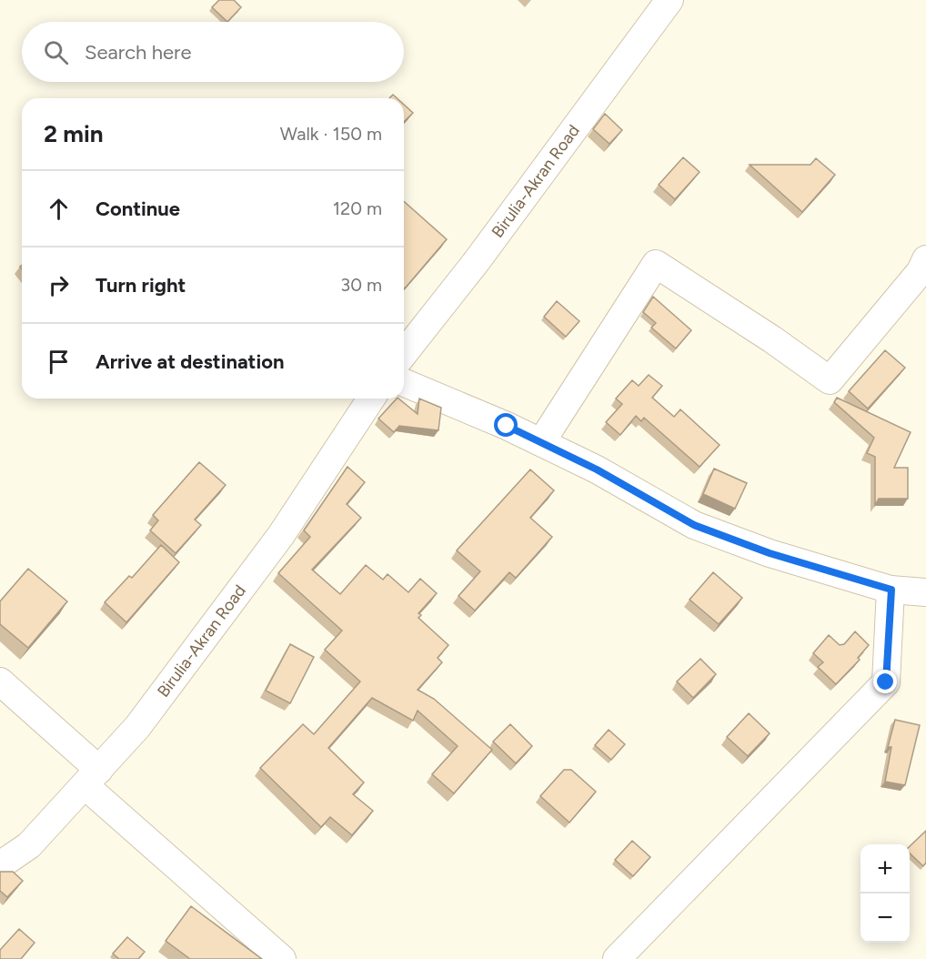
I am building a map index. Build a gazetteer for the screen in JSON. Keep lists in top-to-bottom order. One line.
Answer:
{"streets":{"street":["Birulia-Akran Road"]},"page":{"search":"Search here","heading":["2 min","Walk · 150 m"],"list":[["Continue","120 m"],["Turn right","30 m"],"Arrive at destination"],"map_buttons":["+","−"]}}
